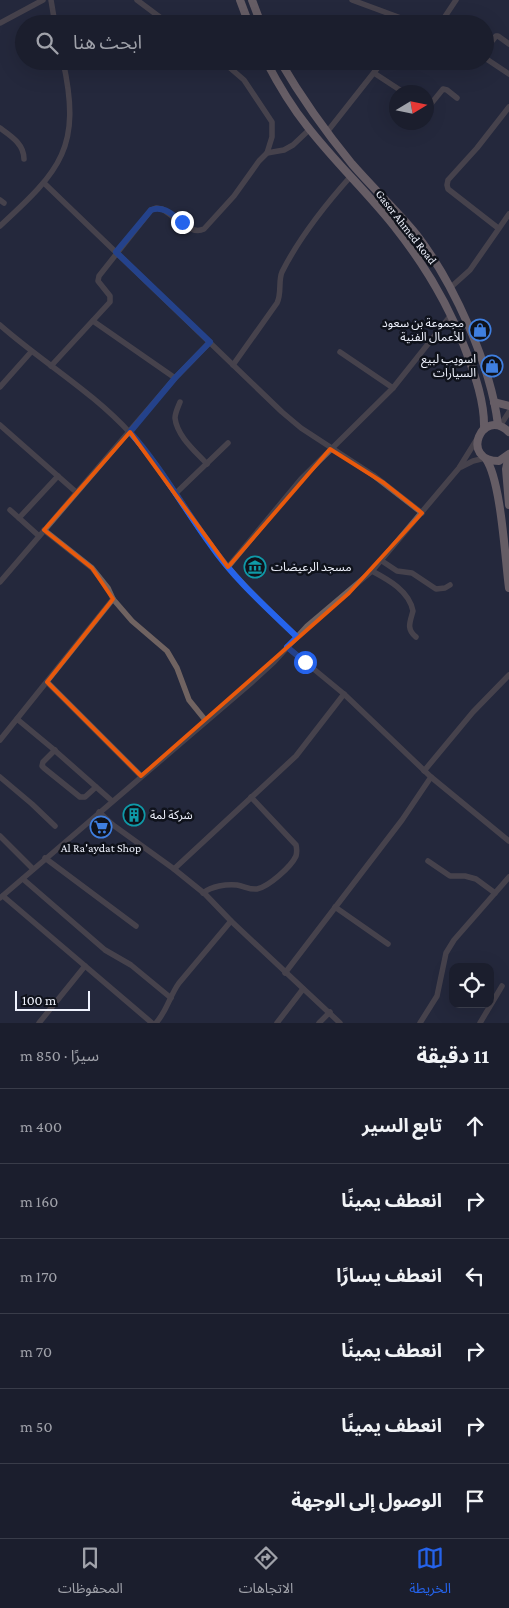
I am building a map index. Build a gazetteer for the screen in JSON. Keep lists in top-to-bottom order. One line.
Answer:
{"streets":{"main road":["Gaser Ahmed Road"]},"places":{"shop":["مجموعة بن سعود للأعمال الفنية","اسويب لبيع السيارات"],"museum":["مسجد الرعيضات"],"building":["شركة لمة"],"supermarket":["Al Ra'aydat Shop"]},"scale_bar":"100 m","north":"right","page":{"search":"ابحث هنا","scale":"100 m","heading":["11 دقيقة","سيرًا · 850 m"],"list":[["تابع السير","400 m"],["انعطف يمينًا","160 m"],["انعطف يسارًا","170 m"],["انعطف يمينًا","70 m"],["انعطف يمينًا","50 m"],"الوصول إلى الوجهة"],"nav":["الخريطة","الاتجاهات","المحفوظات"]}}
